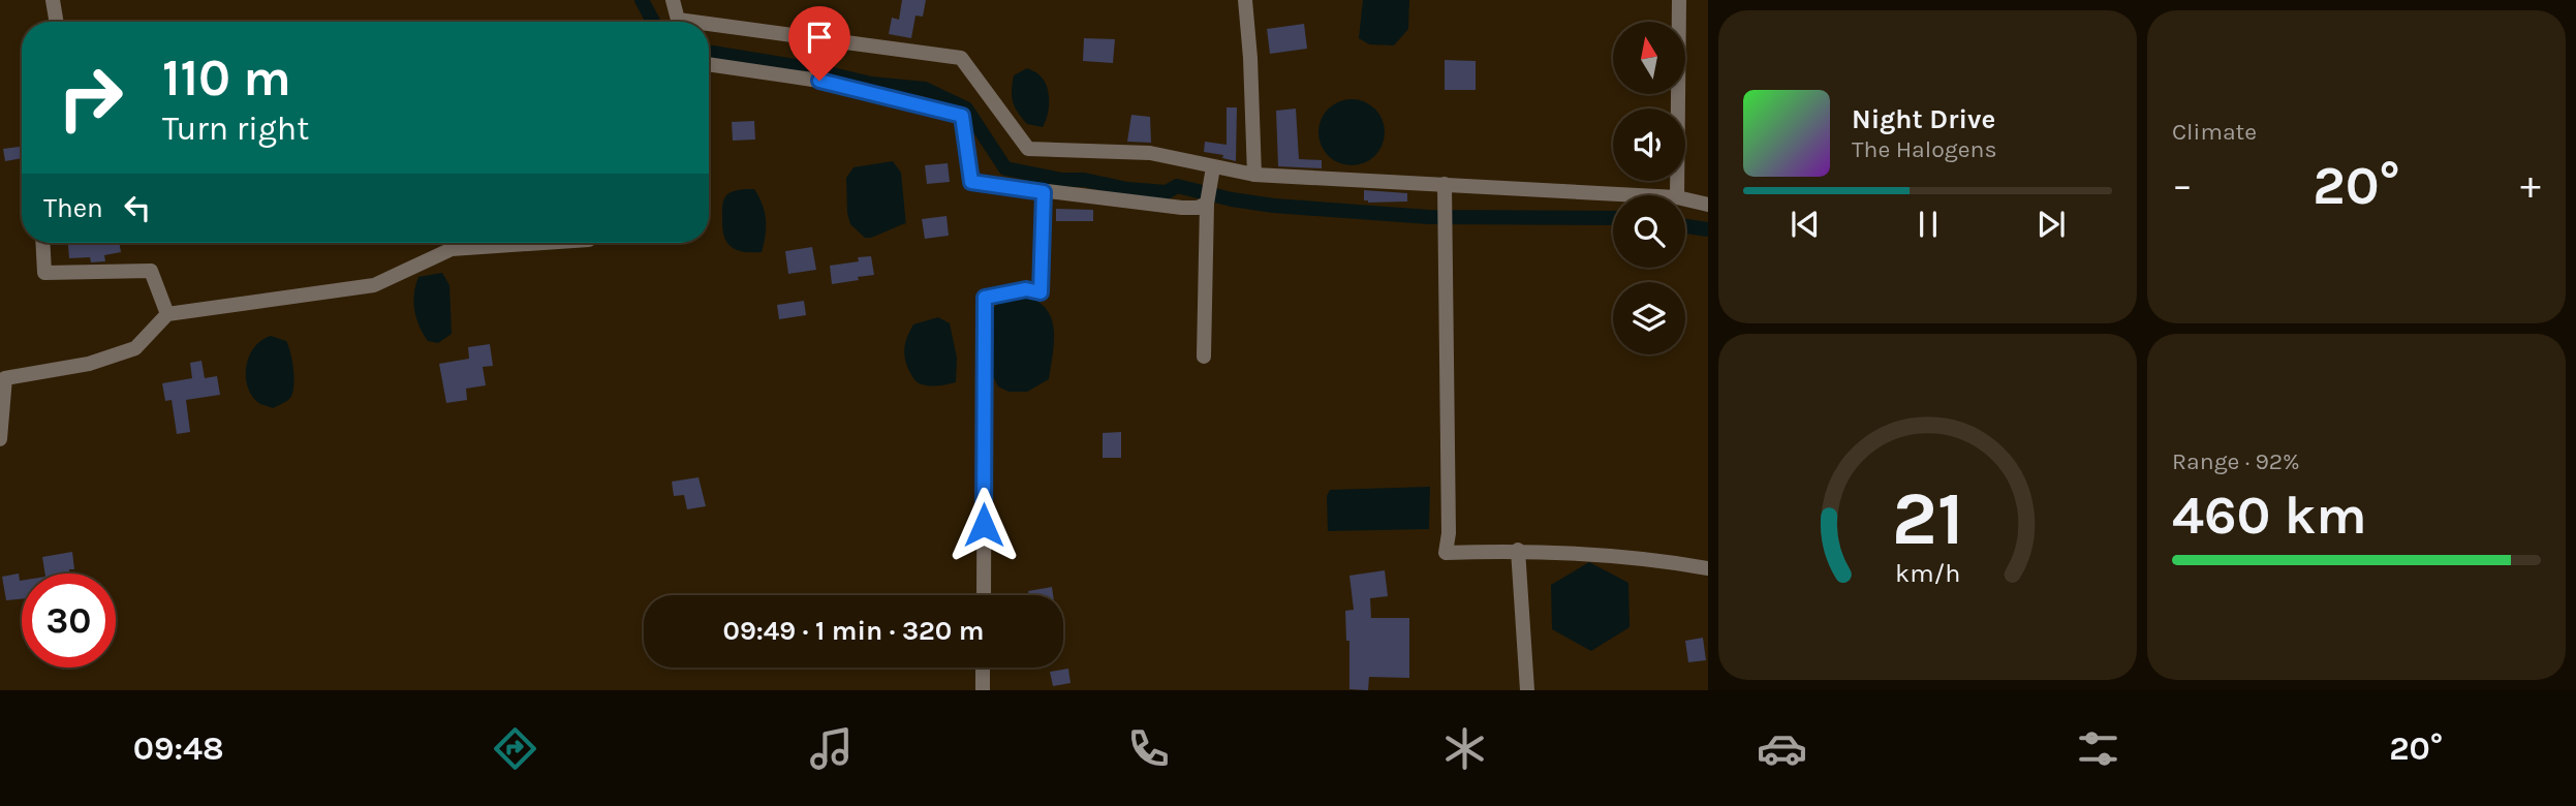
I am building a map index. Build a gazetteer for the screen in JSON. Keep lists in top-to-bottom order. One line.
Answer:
{"north":"top","page":{"tile":["Climate",["Range · 92%","460 km"]],"turn":["110 m","Turn right"],"song":["Night Drive","The Halogens"],"heat":["−","20°","+"],"then":"Then","limit":"30","trip":"09:49 · 1 min · 320 m","tabs":["09:48","20°"],"gauge":["21","km/h"]}}
